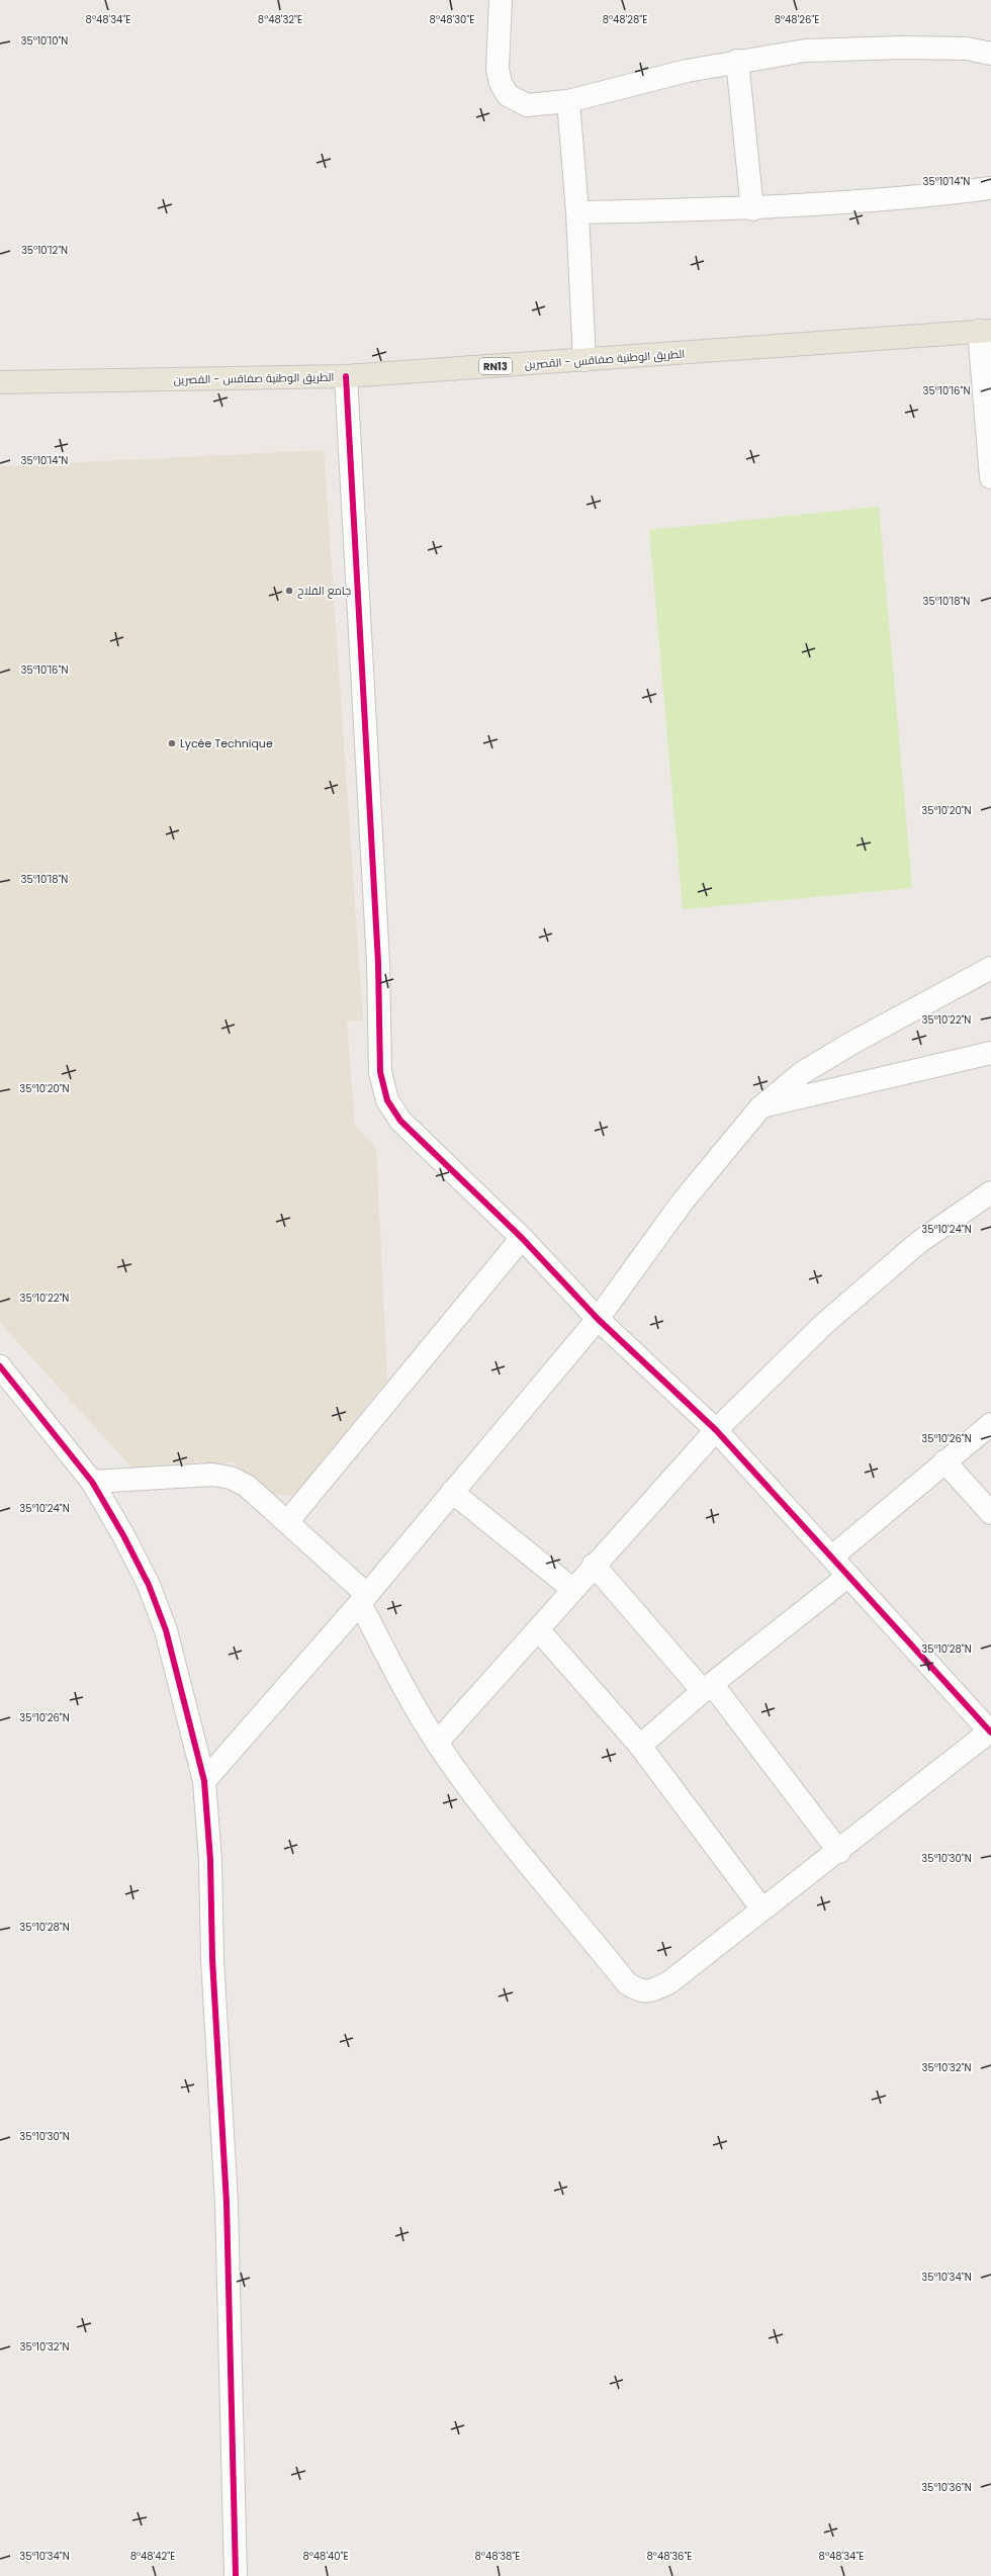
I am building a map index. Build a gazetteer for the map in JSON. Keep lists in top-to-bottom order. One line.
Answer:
{"streets":{"main road":["الطريق الوطنية صفاقس - القصرين","RN13"]},"places":["جامع الفلاح","Lycée Technique"],"coordinates":["8°48'34\"E","8°48'32\"E","8°48'30\"E","8°48'28\"E","8°48'26\"E","35°10'10\"N","35°10'14\"N","35°10'12\"N","35°10'16\"N","35°10'18\"N","35°10'20\"N","35°10'22\"N","35°10'24\"N","35°10'26\"N","35°10'28\"N","35°10'30\"N","35°10'32\"N","35°10'34\"N","35°10'36\"N","8°48'42\"E","8°48'40\"E","8°48'38\"E","8°48'36\"E"]}
